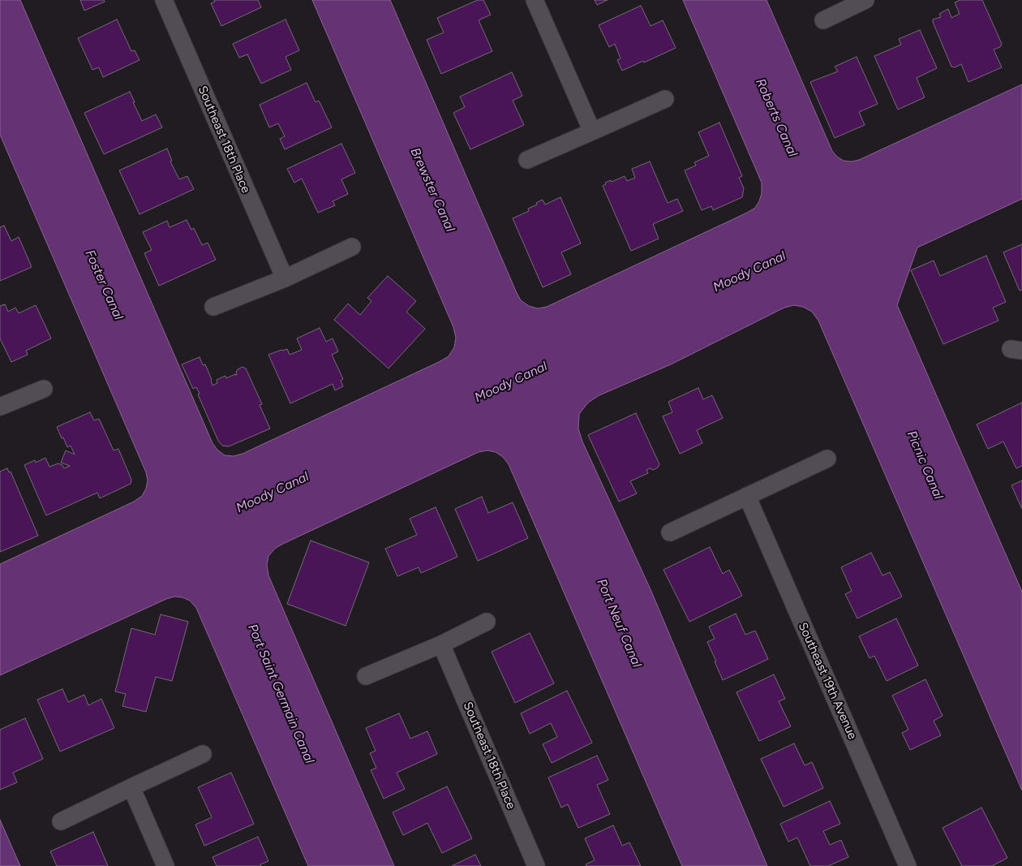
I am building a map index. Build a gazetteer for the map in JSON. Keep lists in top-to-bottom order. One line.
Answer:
{"streets":{"street":["Southeast 18th Place","Southeast 19th Avenue"]},"water":["Roberts Canal","Brewster Canal","Moody Canal","Foster Canal","Picnic Canal","Port Neuf Canal","Port Saint Germain Canal"]}
